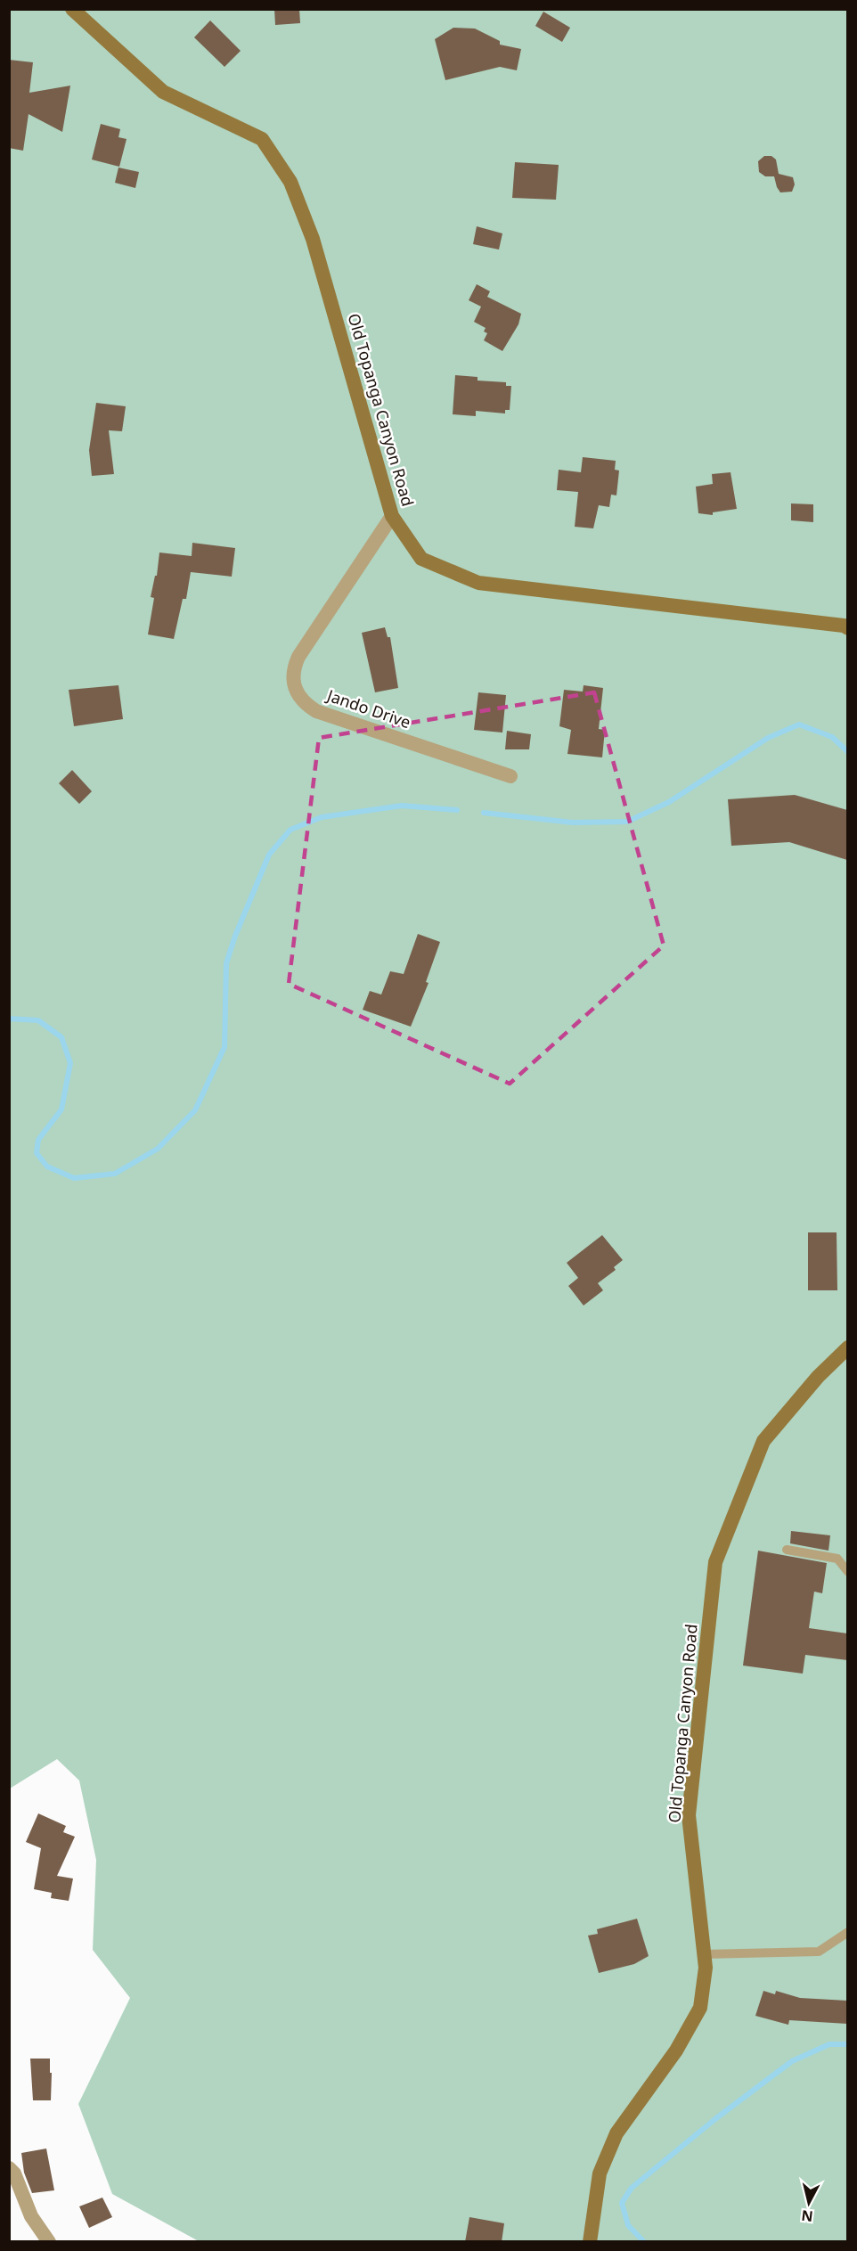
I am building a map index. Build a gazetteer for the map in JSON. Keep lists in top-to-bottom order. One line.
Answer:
{"streets":{"main road":["Old Topanga Canyon Road"],"street":["Jando Drive"]},"crossings":[["Old Topanga Canyon Road","Jando Drive"]],"north":"bottom"}
